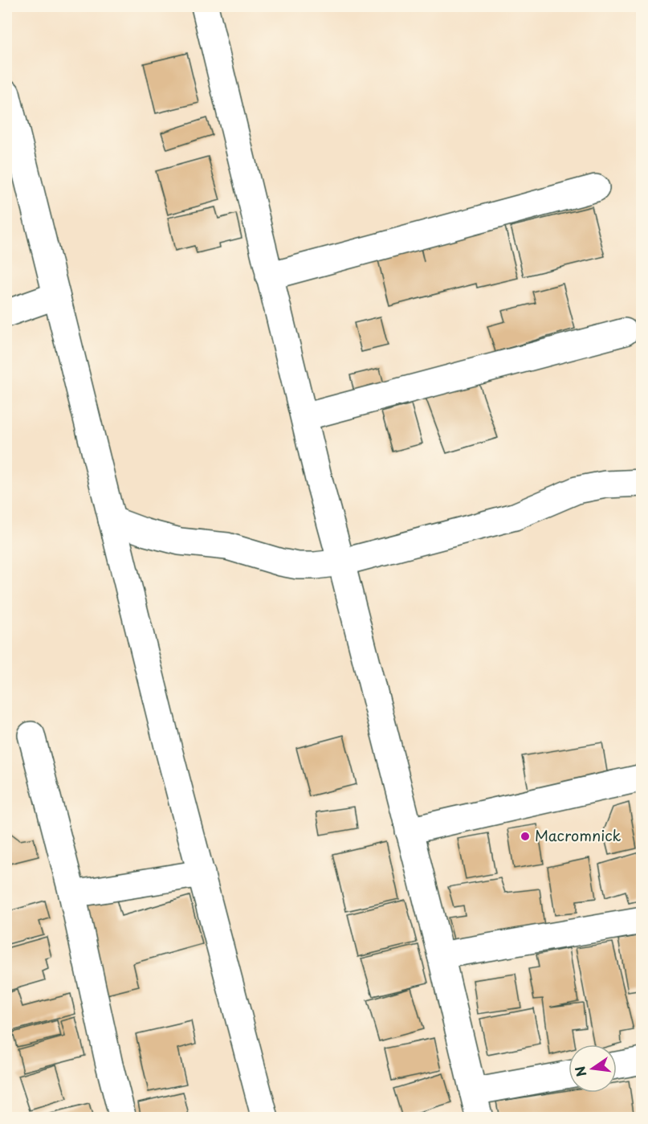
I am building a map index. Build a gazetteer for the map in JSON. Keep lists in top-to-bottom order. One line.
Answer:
{"places":["Macromnick"],"north":"left"}
